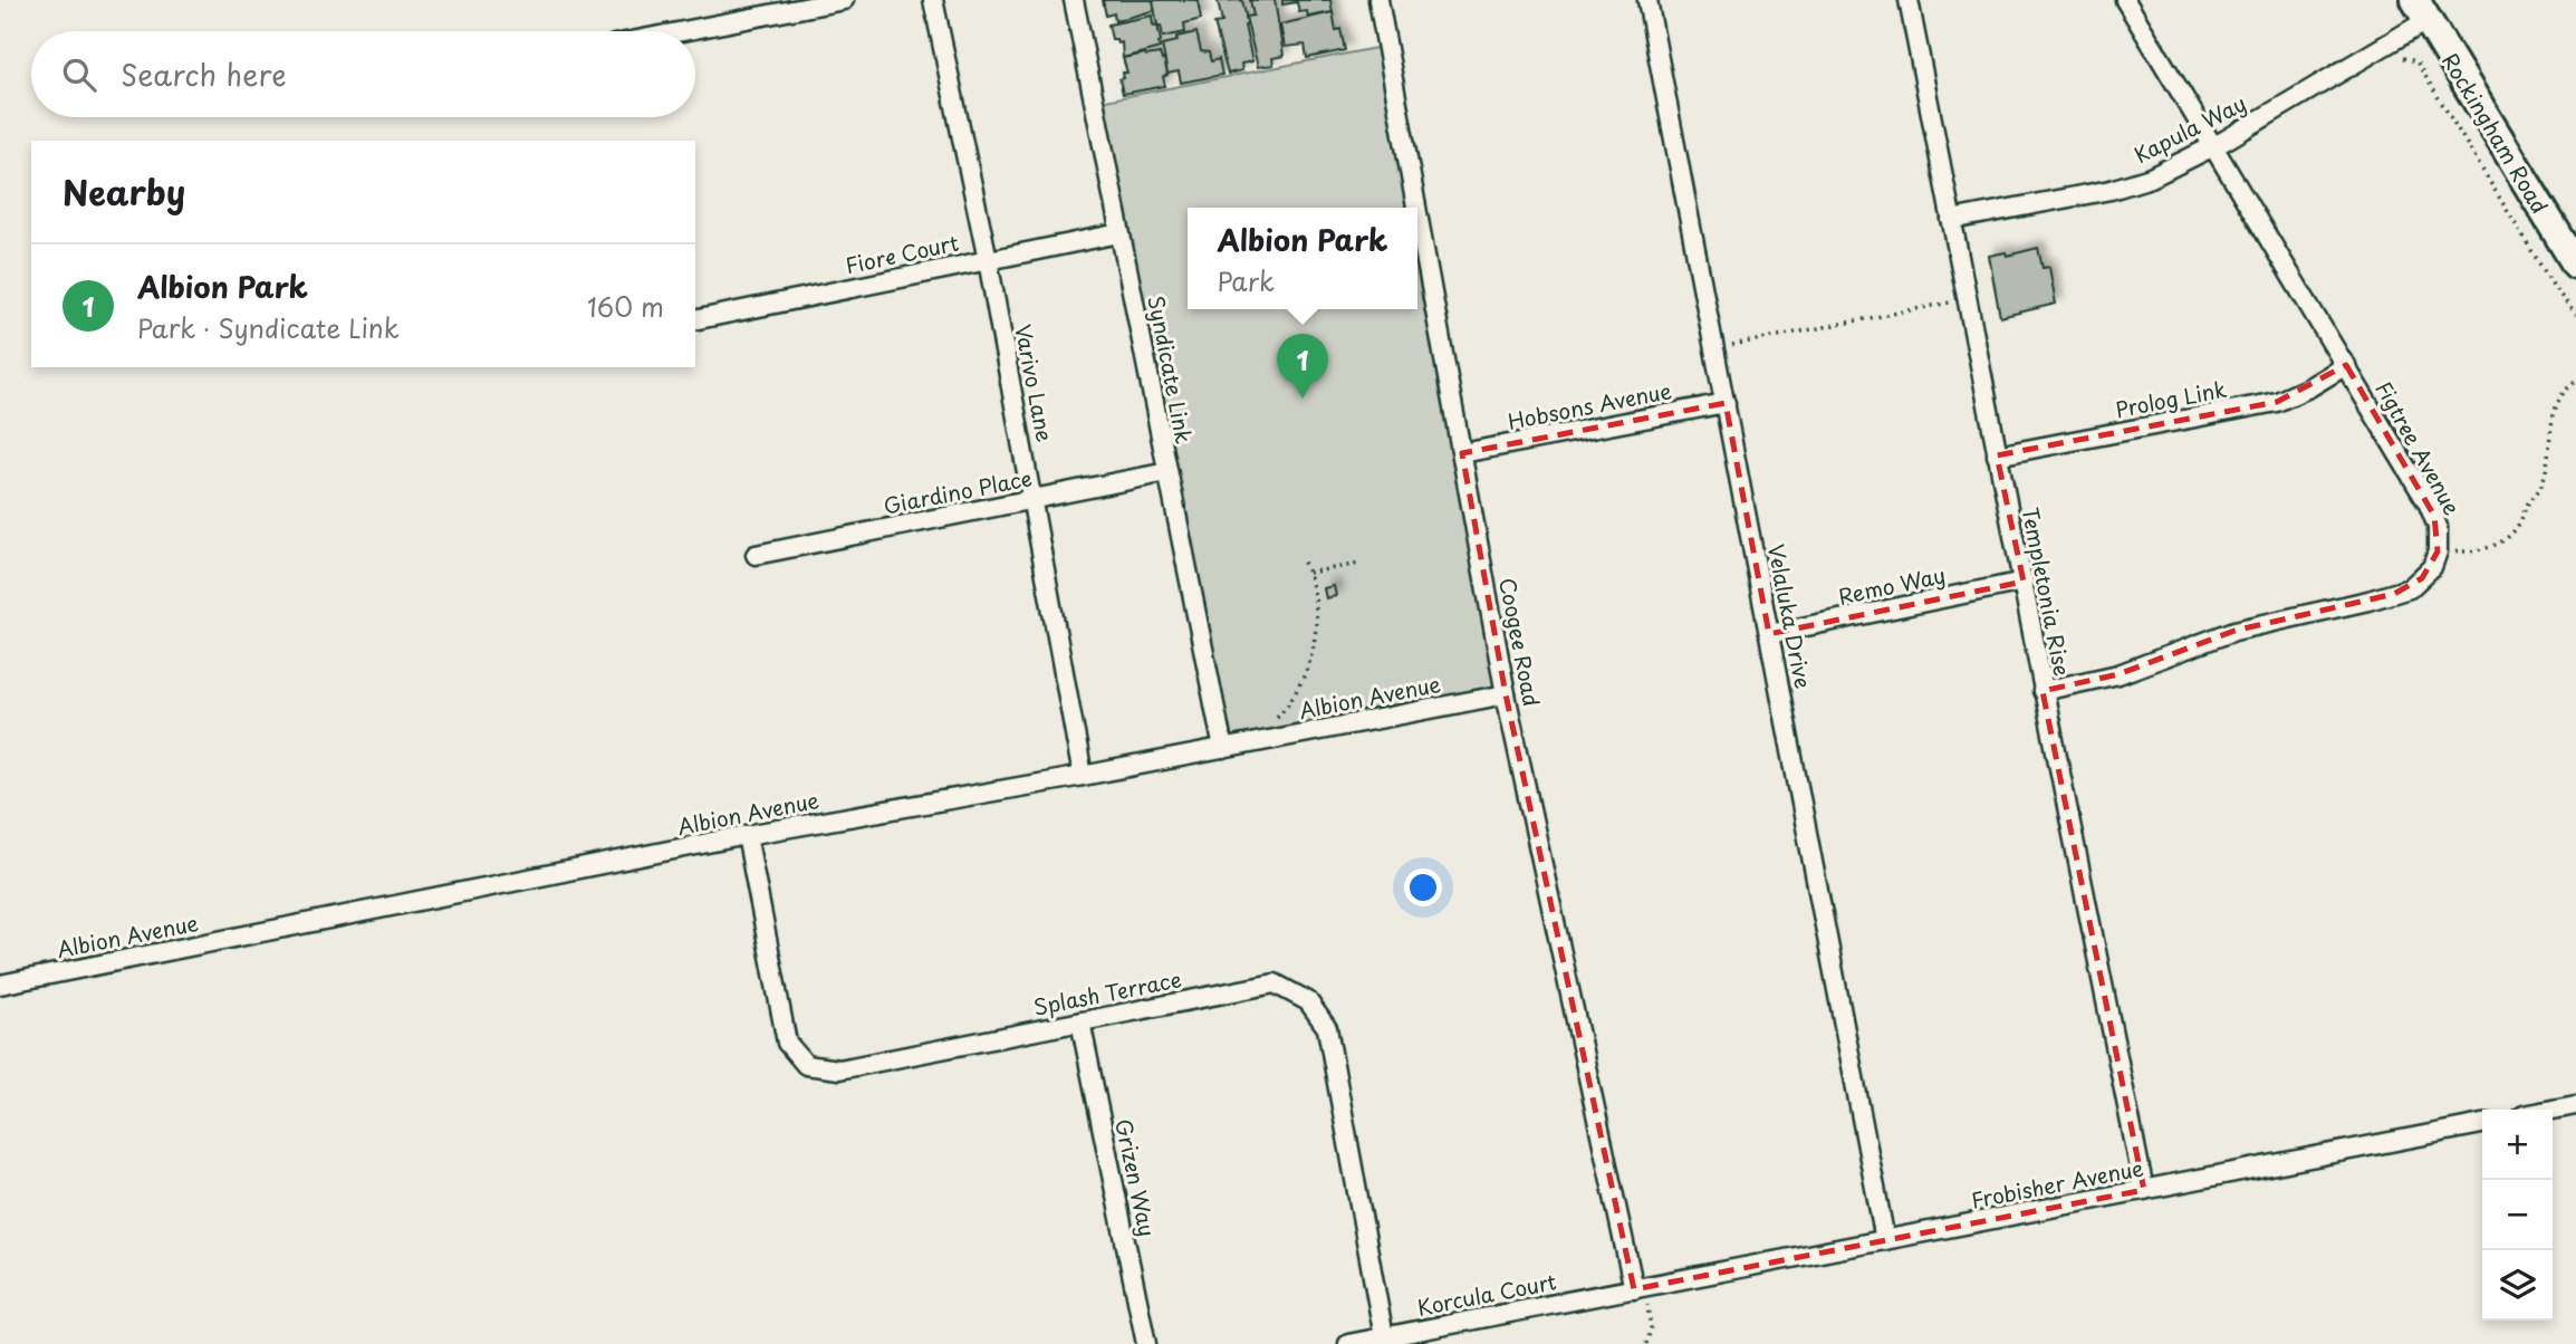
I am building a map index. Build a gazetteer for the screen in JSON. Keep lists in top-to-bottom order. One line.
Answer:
{"streets":{"main road":["Rockingham Road"],"street":["Kapula Way","Fiore Court","Syndicate Link","Varivo Lane","Prolog Link","Hobsons Avenue","Figtree Avenue","Giardino Place","Remo Way","Templetonia Rise","Velaluka Drive","Coogee Road","Albion Avenue","Splash Terrace","Grizen Way","Frobisher Avenue","Korcula Court"]},"crossings":[["Kapula Way","Rockingham Road"],["Kapula Way","Figtree Avenue"],["Kapula Way","Templetonia Rise"],["Fiore Court","Syndicate Link"],["Fiore Court","Varivo Lane"],["Syndicate Link","Giardino Place"],["Syndicate Link","Albion Avenue"],["Varivo Lane","Giardino Place"],["Varivo Lane","Albion Avenue"],["Prolog Link","Figtree Avenue"],["Prolog Link","Templetonia Rise"],["Hobsons Avenue","Velaluka Drive"],["Hobsons Avenue","Coogee Road"],["Remo Way","Templetonia Rise"],["Remo Way","Velaluka Drive"],["Templetonia Rise","Frobisher Avenue"],["Velaluka Drive","Frobisher Avenue"],["Coogee Road","Albion Avenue"],["Coogee Road","Frobisher Avenue"],["Coogee Road","Korcula Court"],["Albion Avenue","Splash Terrace"],["Splash Terrace","Grizen Way"],["Splash Terrace","Korcula Court"],["Frobisher Avenue","Korcula Court"]],"page":{"search":"Search here","heading":"Nearby","popup":["Albion Park","Park"],"list":[{"mark":"1","name":"Albion Park","note":"Park · Syndicate Link","value":"160 m"}],"pins":"1","map_buttons":["+","−"]}}
